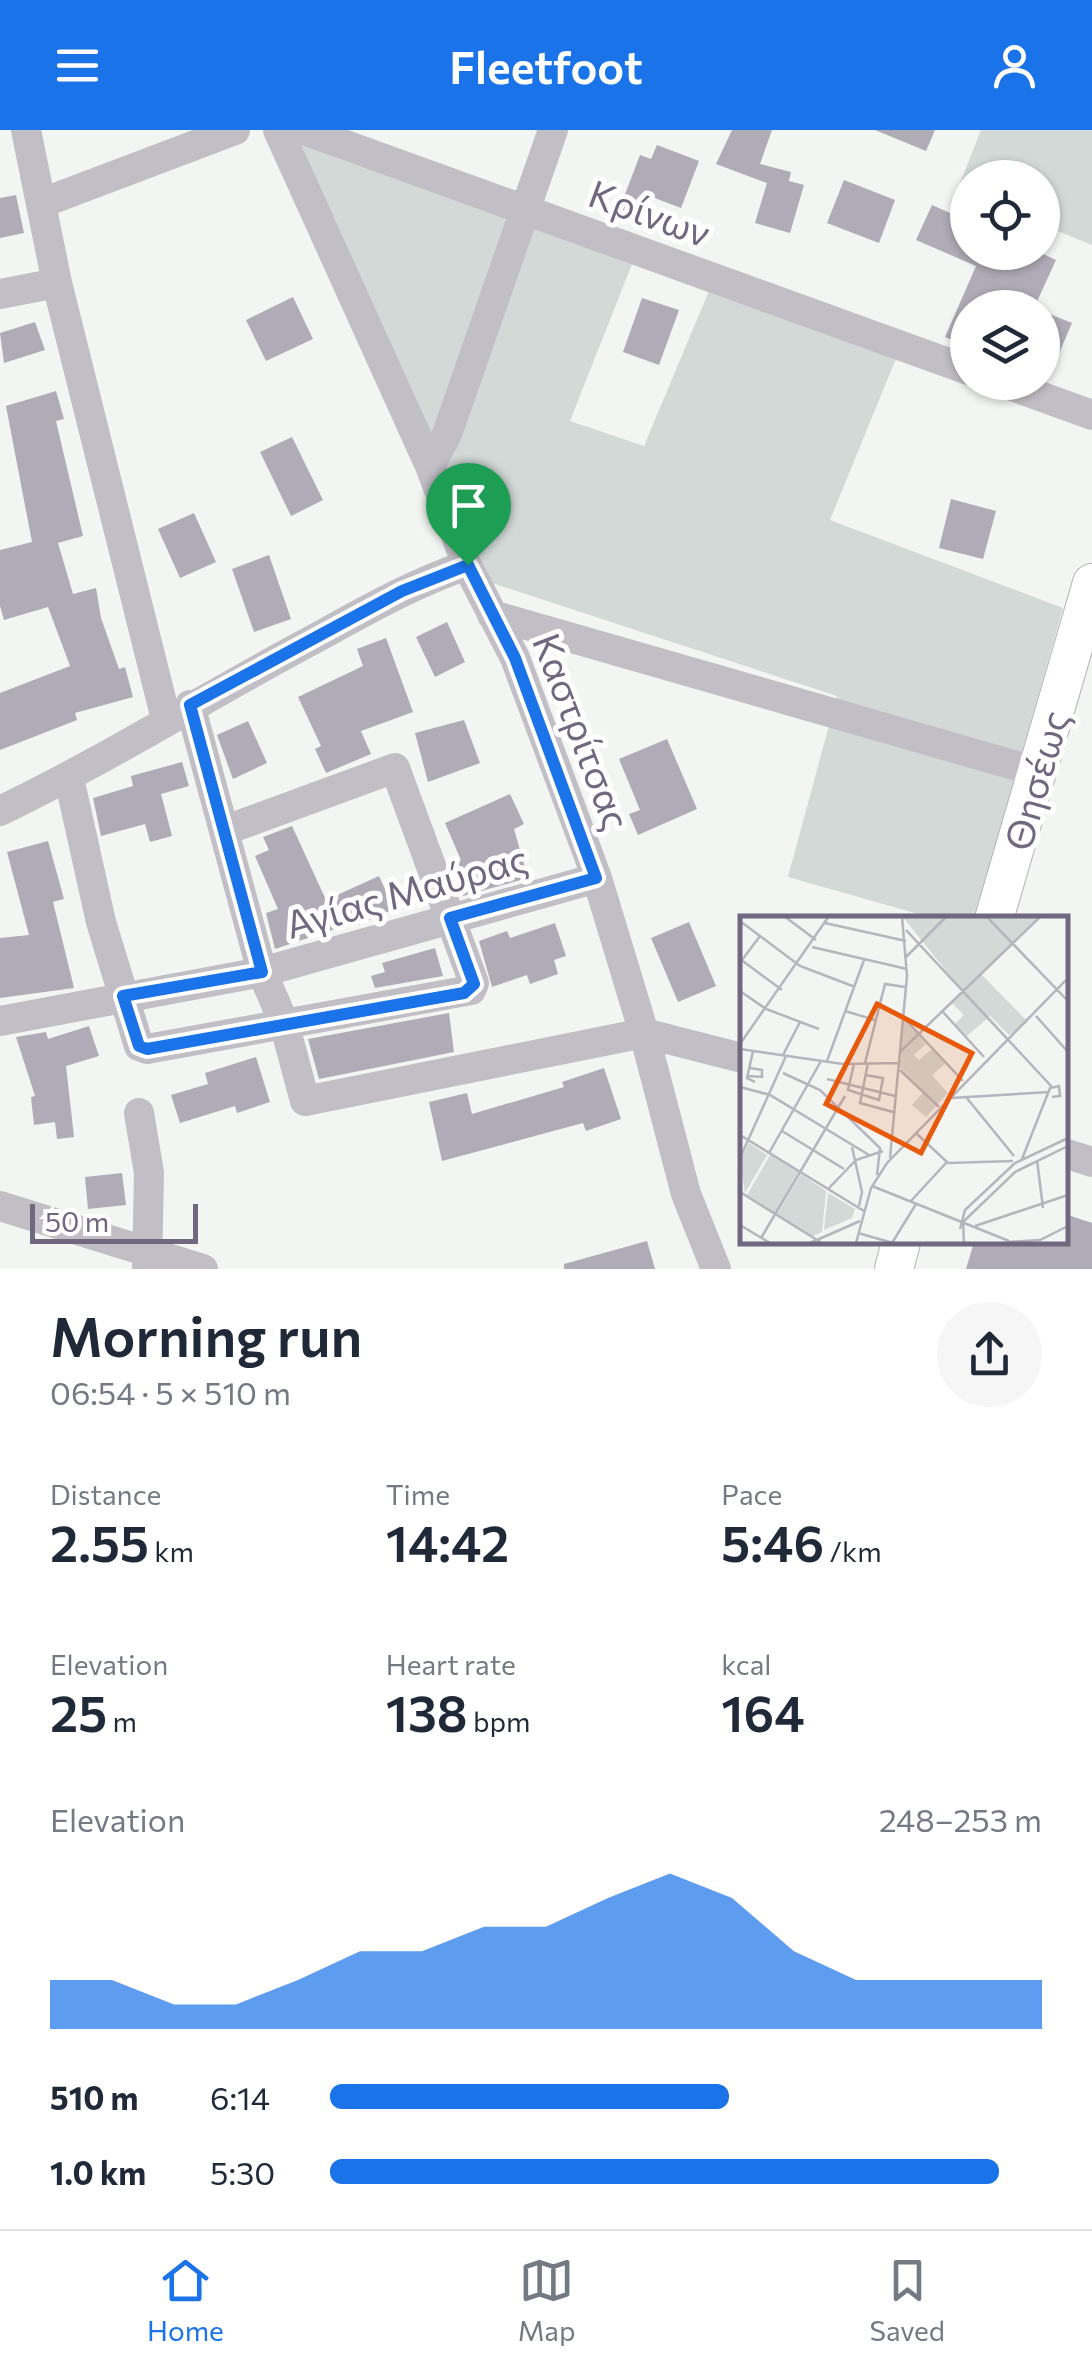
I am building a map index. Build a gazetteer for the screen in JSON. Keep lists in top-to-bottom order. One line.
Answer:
{"streets":{"main road":["Θησέως"],"street":["Κρίνων","Καστρίτσας","Αγίας Μαύρας"]},"crossings":[["Καστρίτσας","Αγίας Μαύρας"]],"scale_bar":"50 m","page":{"header":"Fleetfoot","scale":"50 m","heading":["Morning run","06:54 · 5 × 510 m"],"stats":[["Distance","2.55 km"],["Time","14:42"],["Pace","5:46 /km"],["Elevation","25 m"],["Heart rate","138 bpm"],["kcal","164"]],"chart":["Elevation","248–253 m"],"list":[{"name":"510 m","note":"6:14"},{"name":"1.0 km","note":"5:30"}],"tabs":["Home","Map","Saved"]}}
